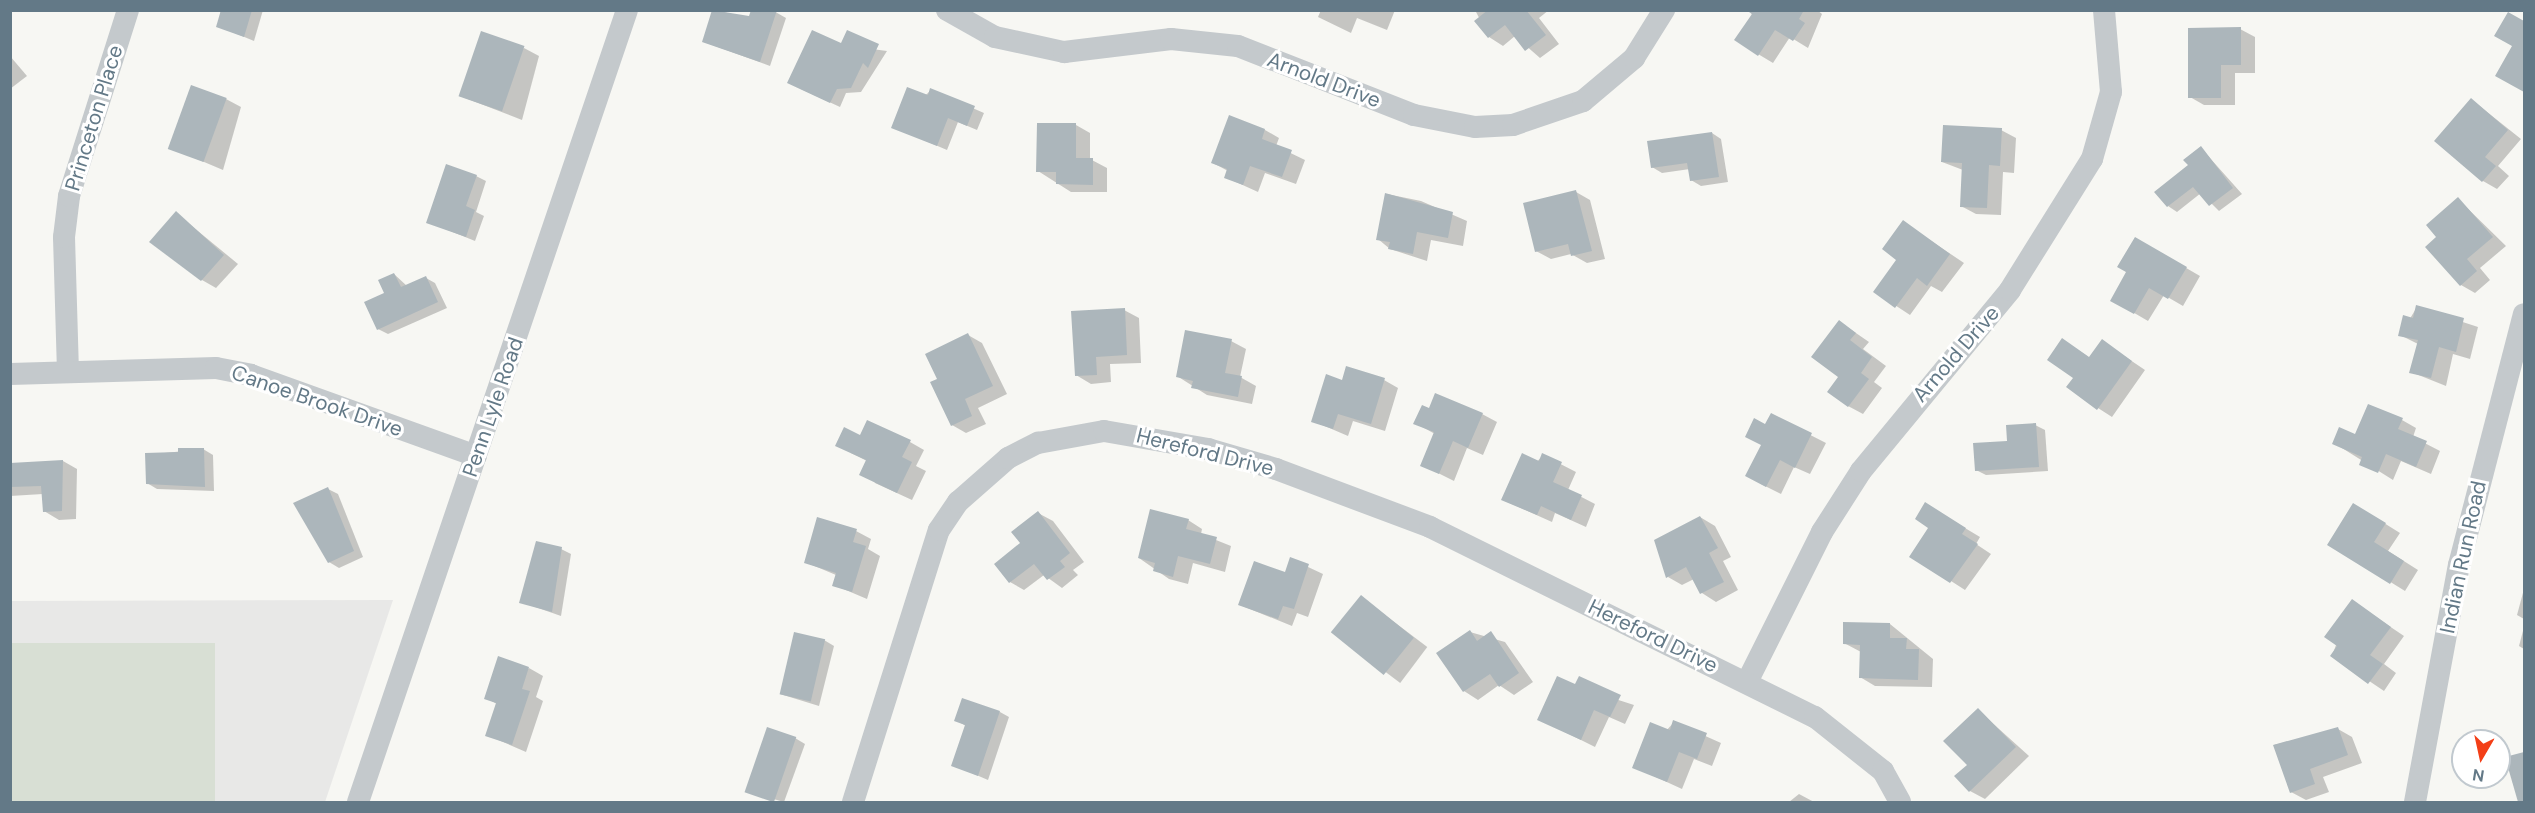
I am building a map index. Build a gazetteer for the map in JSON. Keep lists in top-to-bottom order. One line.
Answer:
{"streets":{"street":["Arnold Drive","Princeton Place","Canoe Brook Drive","Penn Lyle Road","Hereford Drive","Indian Run Road"]},"crossings":[["Arnold Drive","Hereford Drive"],["Princeton Place","Canoe Brook Drive"],["Canoe Brook Drive","Penn Lyle Road"]],"north":"bottom"}
